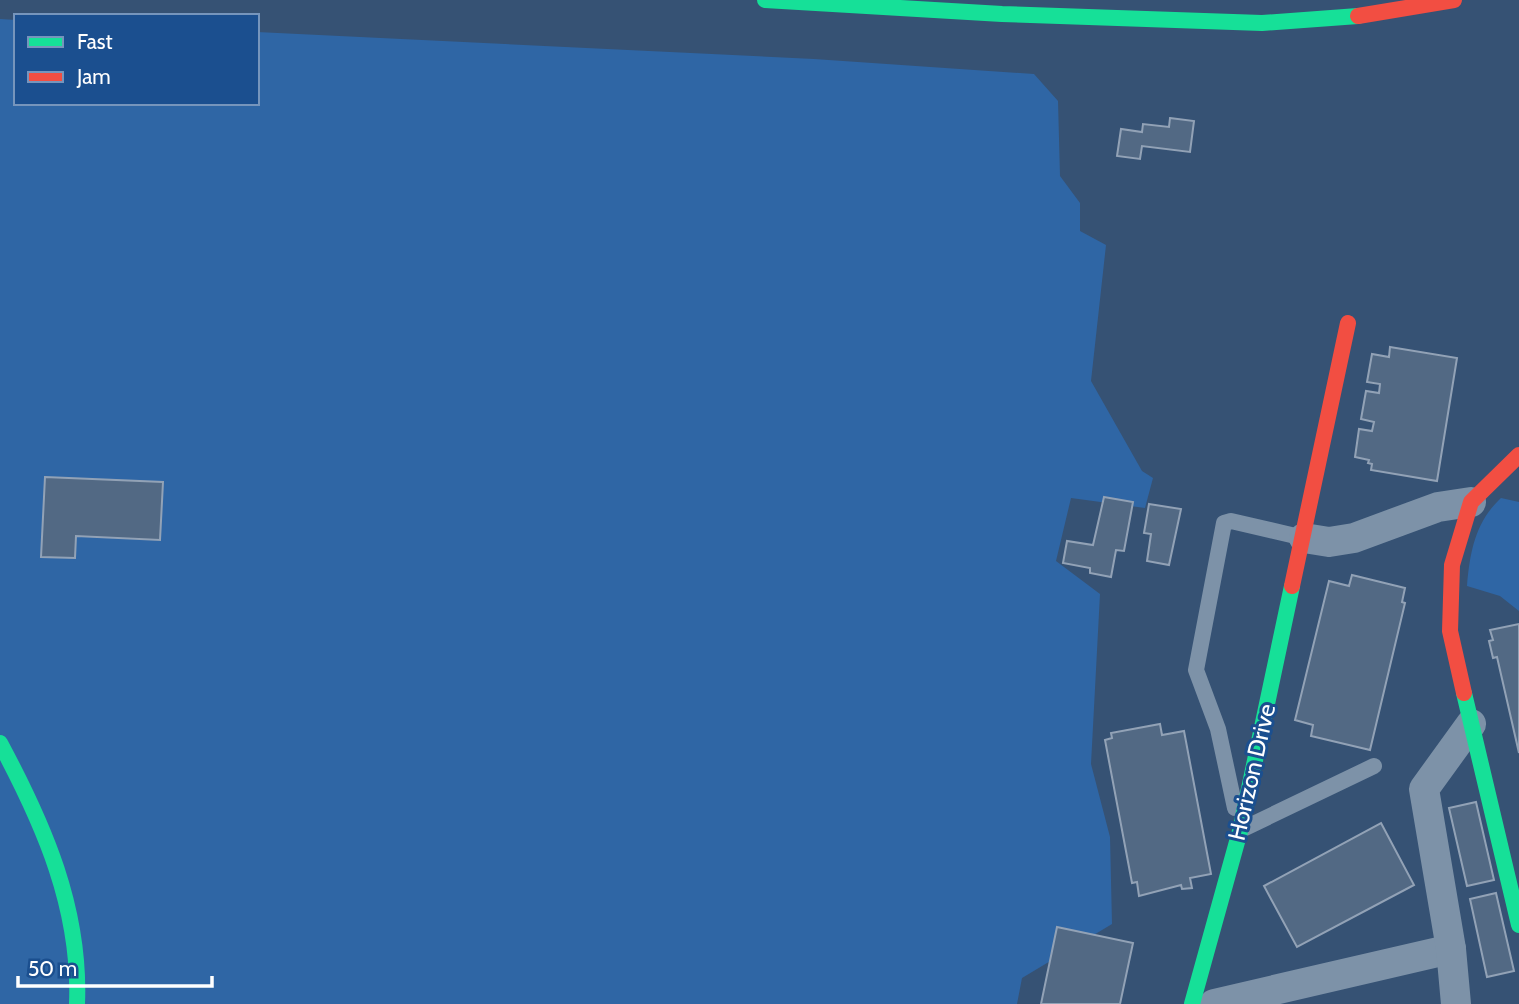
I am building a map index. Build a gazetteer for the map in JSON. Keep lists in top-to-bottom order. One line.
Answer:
{"streets":{"street":["Horizon Drive"]},"legend":["Fast","Jam"],"scale_bar":"50 m"}
